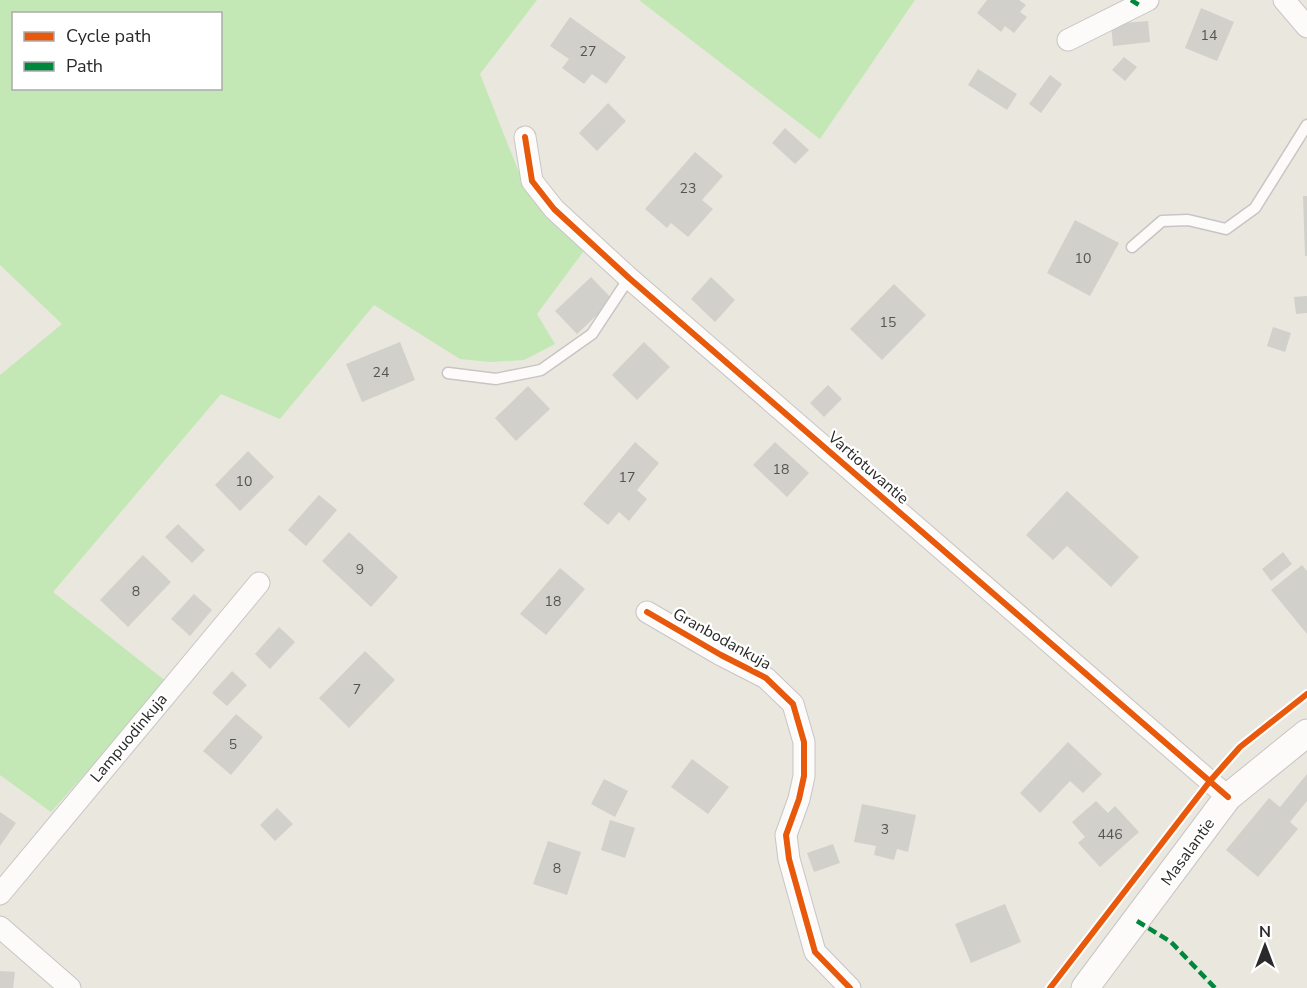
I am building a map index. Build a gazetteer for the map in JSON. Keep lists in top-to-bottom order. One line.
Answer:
{"streets":{"street":["Vartiotuvantie","Granbodankuja","Lampuodinkuja","Masalantie"]},"crossings":[["Vartiotuvantie","Masalantie"]],"house_numbers":["14","27","23","10","15","24","18","17","10","9","8","18","7","5","3","446","8"],"legend":["Cycle path","Path"],"north":"top"}
